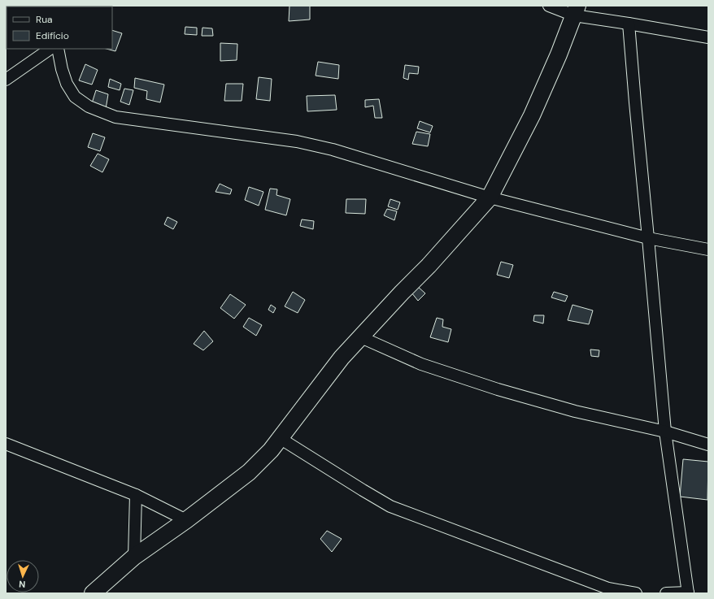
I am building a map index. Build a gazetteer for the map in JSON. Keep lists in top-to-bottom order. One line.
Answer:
{"legend":["Rua","Edifício"],"north":"bottom"}
